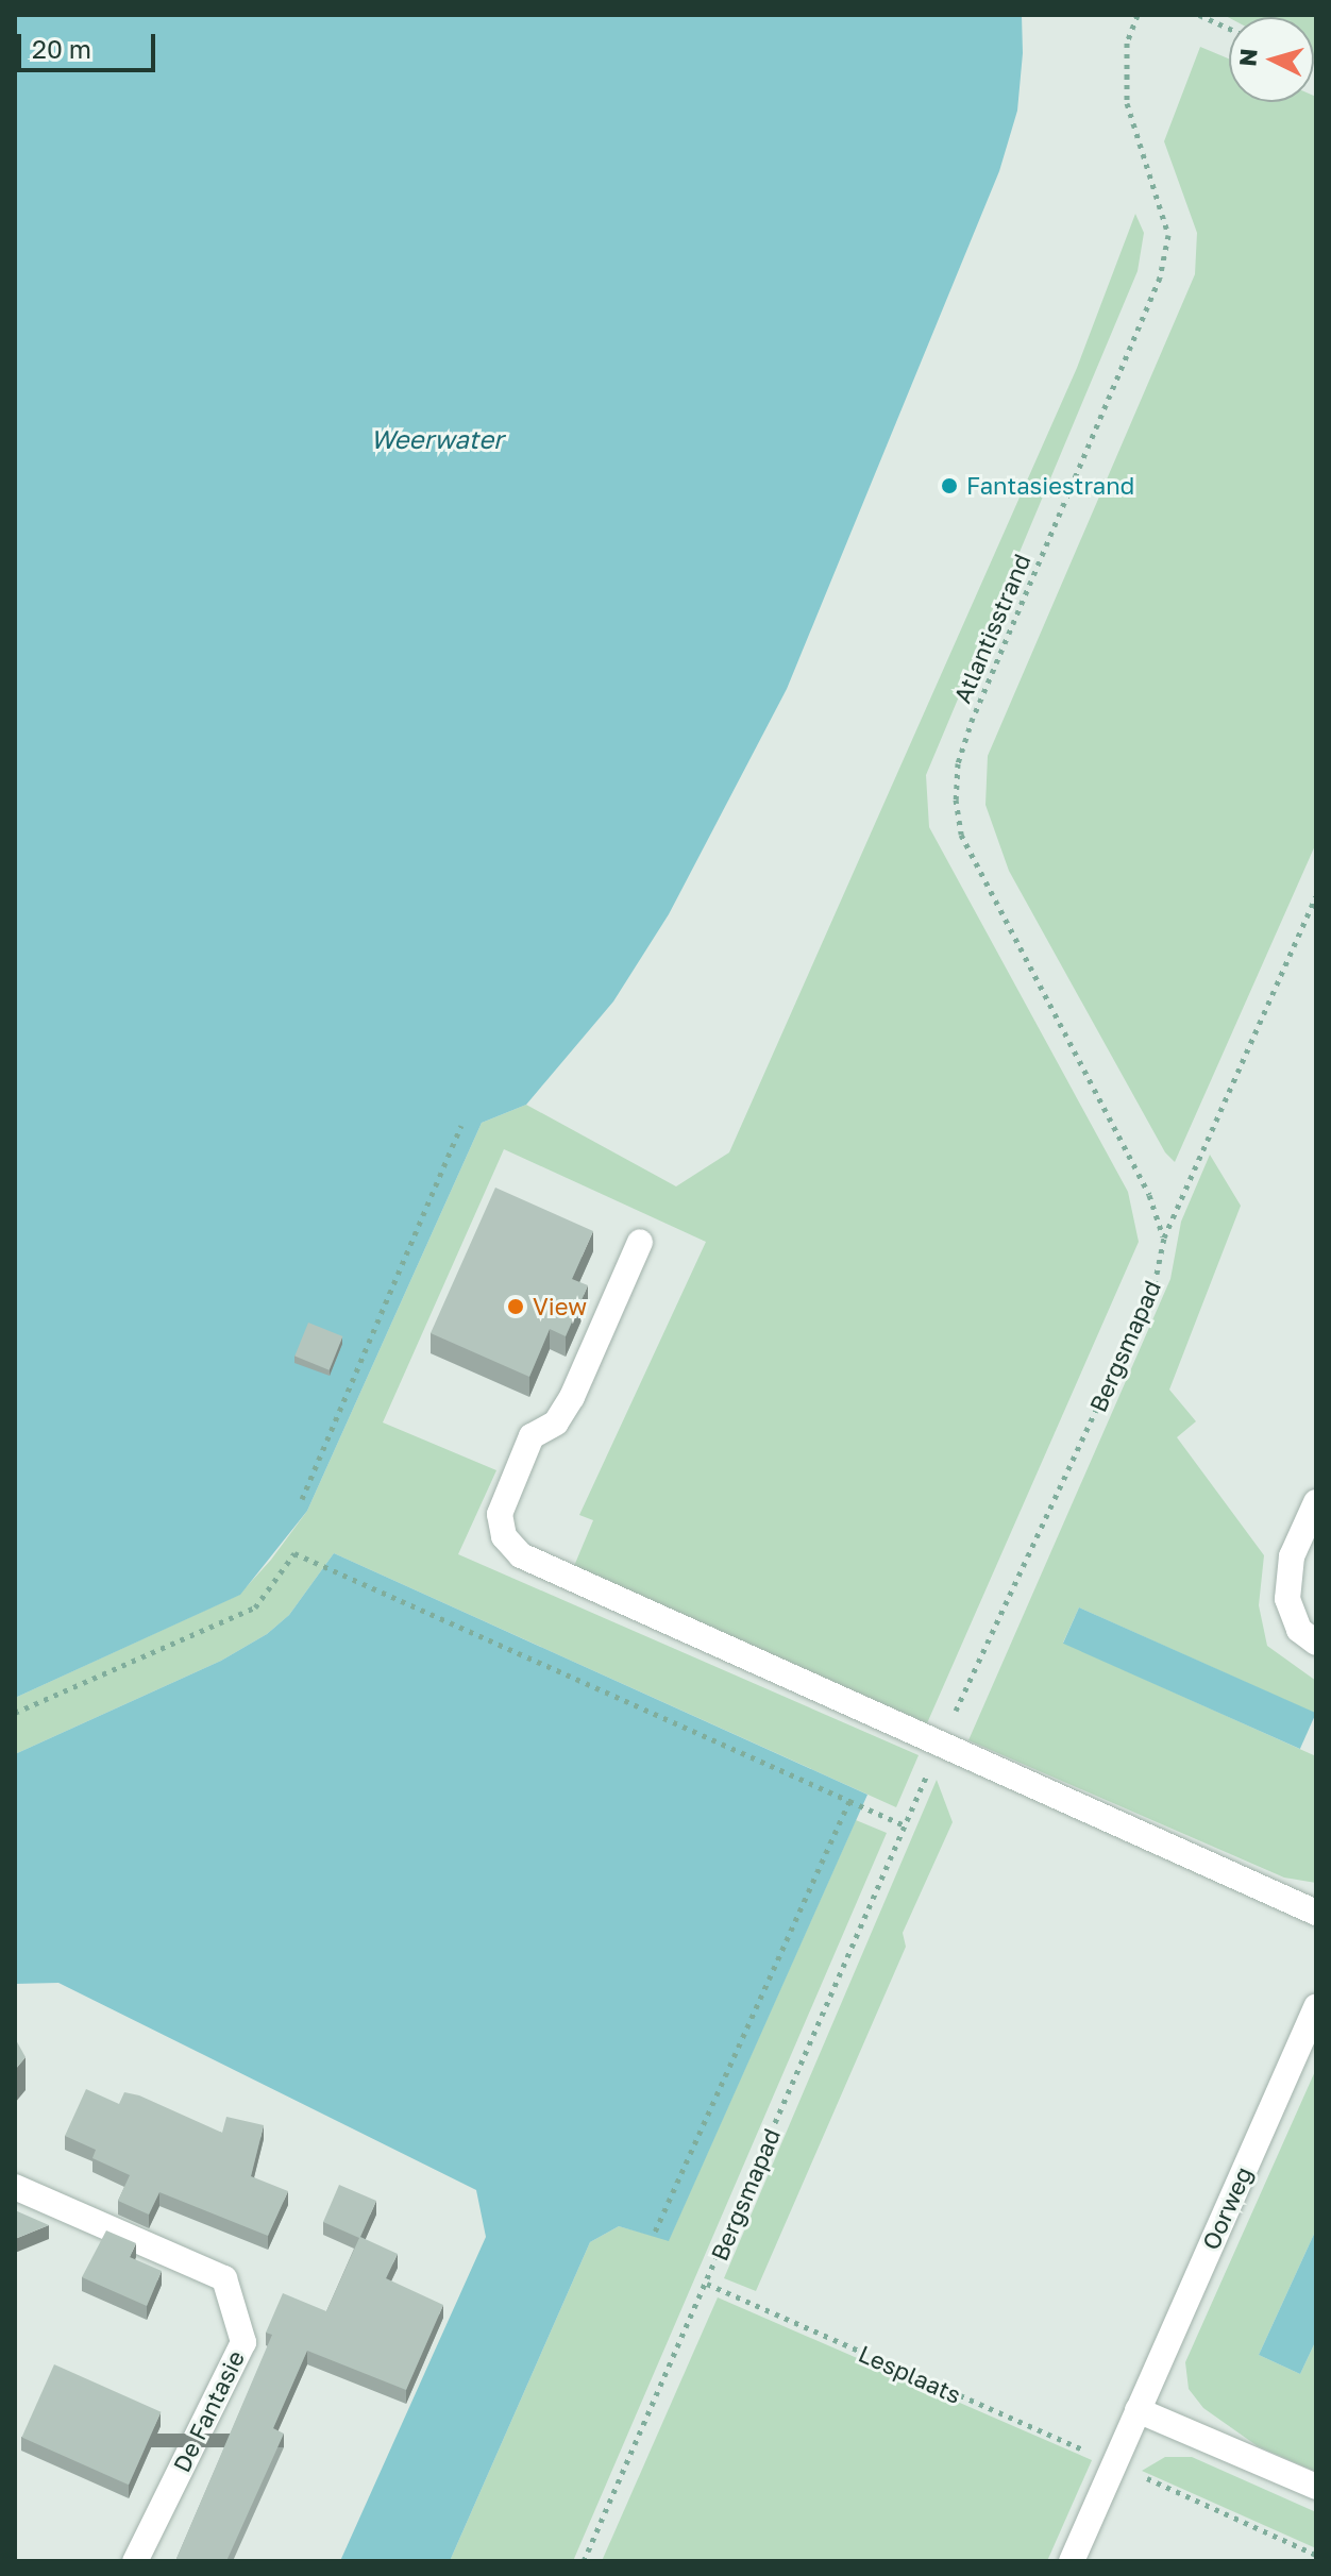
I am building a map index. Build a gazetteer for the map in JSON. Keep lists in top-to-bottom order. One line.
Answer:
{"streets":{"street":["Oorweg","De Fantasie"],"path":["Atlantisstrand","Bergsmapad","Lesplaats"]},"crossings":[["Atlantisstrand","Bergsmapad"],["Bergsmapad","Lesplaats"],["Oorweg","Lesplaats"]],"water":["Weerwater"],"places":["Fantasiestrand","View"],"scale_bar":"20 m","north":"left"}
